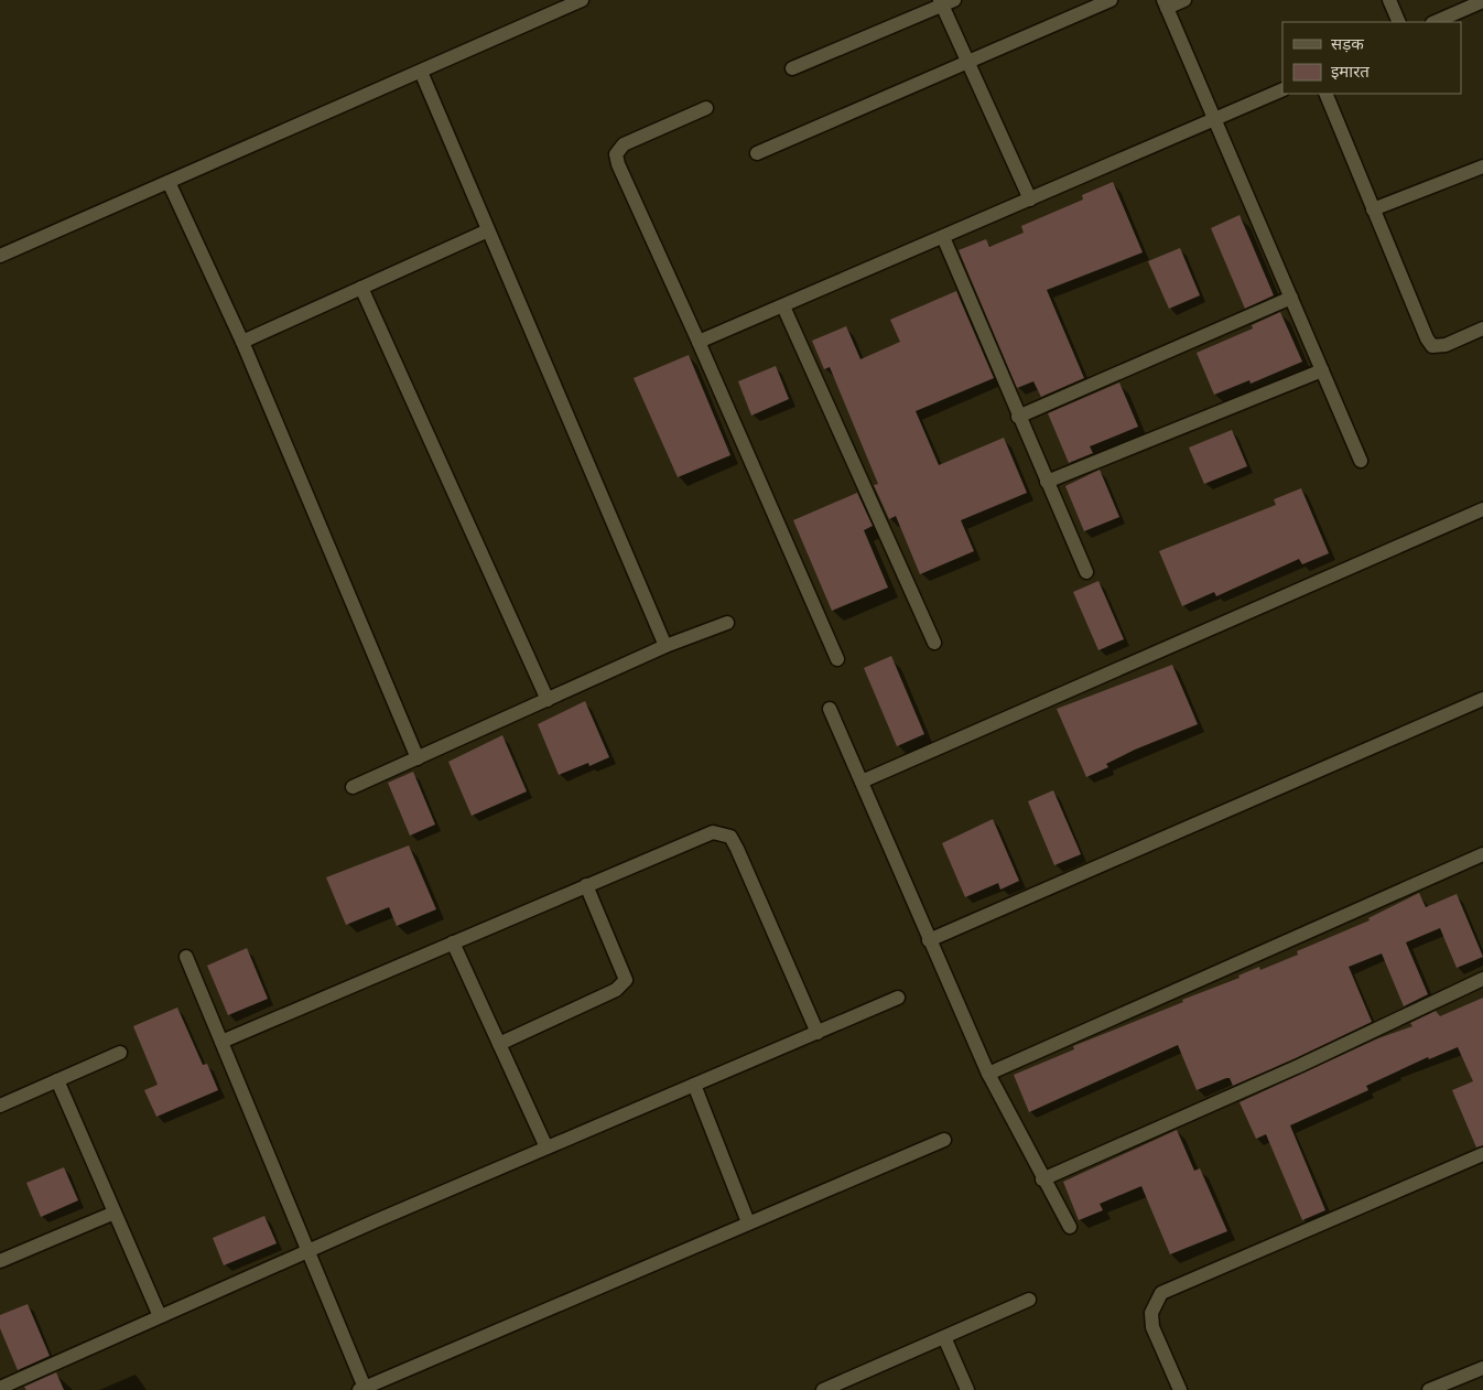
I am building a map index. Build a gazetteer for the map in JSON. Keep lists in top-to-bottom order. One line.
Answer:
{"legend":["सड़क","इमारत"]}
